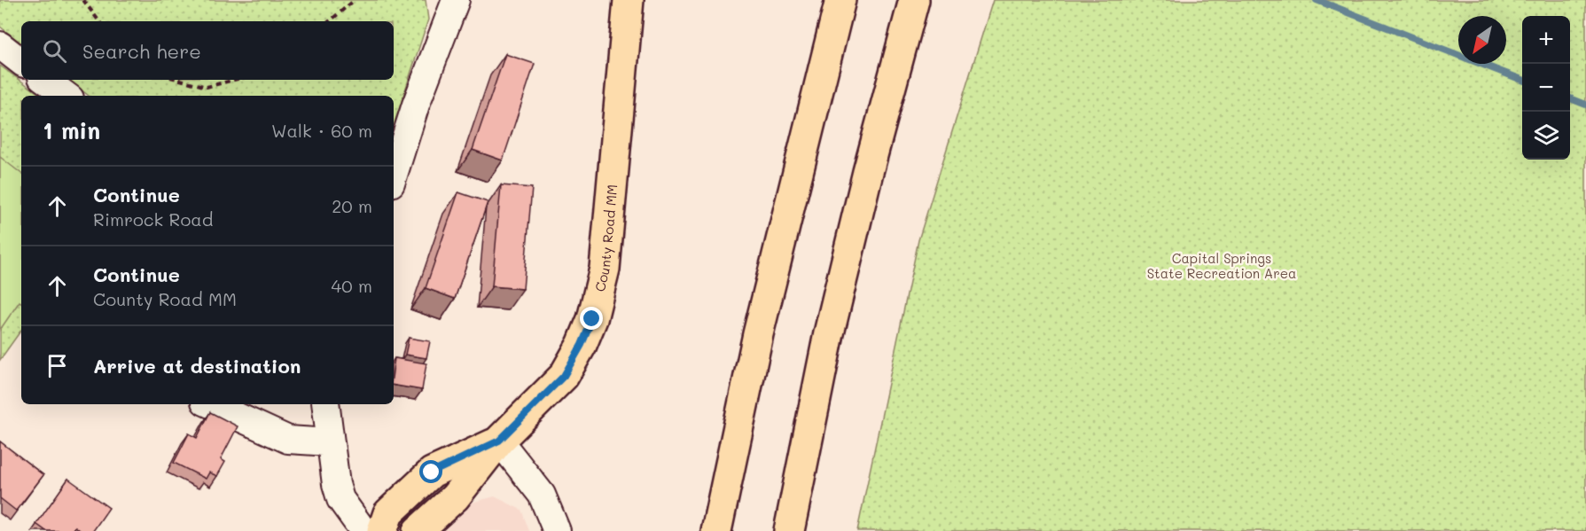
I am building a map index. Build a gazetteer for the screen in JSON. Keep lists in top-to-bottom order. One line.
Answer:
{"streets":{"main road":["County Road MM"]},"parks":["Capital Springs State Recreation Area"],"north":"bottom left","page":{"map_buttons":["+","−"],"search":"Search here","heading":["1 min","Walk · 60 m"],"list":[["Continue","Rimrock Road","20 m"],["Continue","County Road MM","40 m"],"Arrive at destination"]}}
